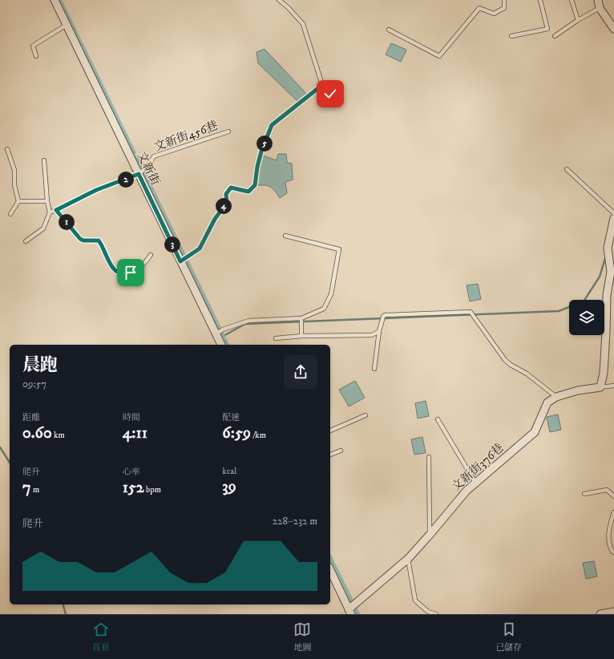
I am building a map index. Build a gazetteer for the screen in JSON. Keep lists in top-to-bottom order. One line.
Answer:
{"streets":{"street":["文新街","文新街376巷"],"lane":["文新街456巷"]},"crossings":[["文新街456巷","文新街"]],"page":{"pins":["5","2","4","1","3"],"heading":["晨跑","09:57"],"stats":[["距離","0.60 km"],["時間","4:11"],["配速","6:59 /km"],["爬升","7 m"],["心率","152 bpm"],["kcal","39"]],"chart":["爬升","228–232 m"],"tabs":["首頁","地圖","已儲存"]}}
